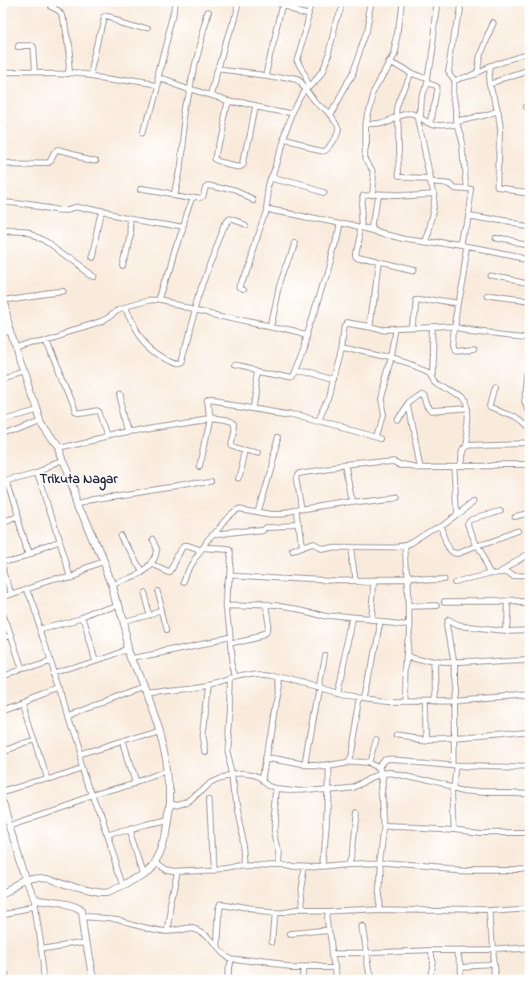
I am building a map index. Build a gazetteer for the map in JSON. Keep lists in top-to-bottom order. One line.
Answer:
{"districts":["Trikuta Nagar"]}
